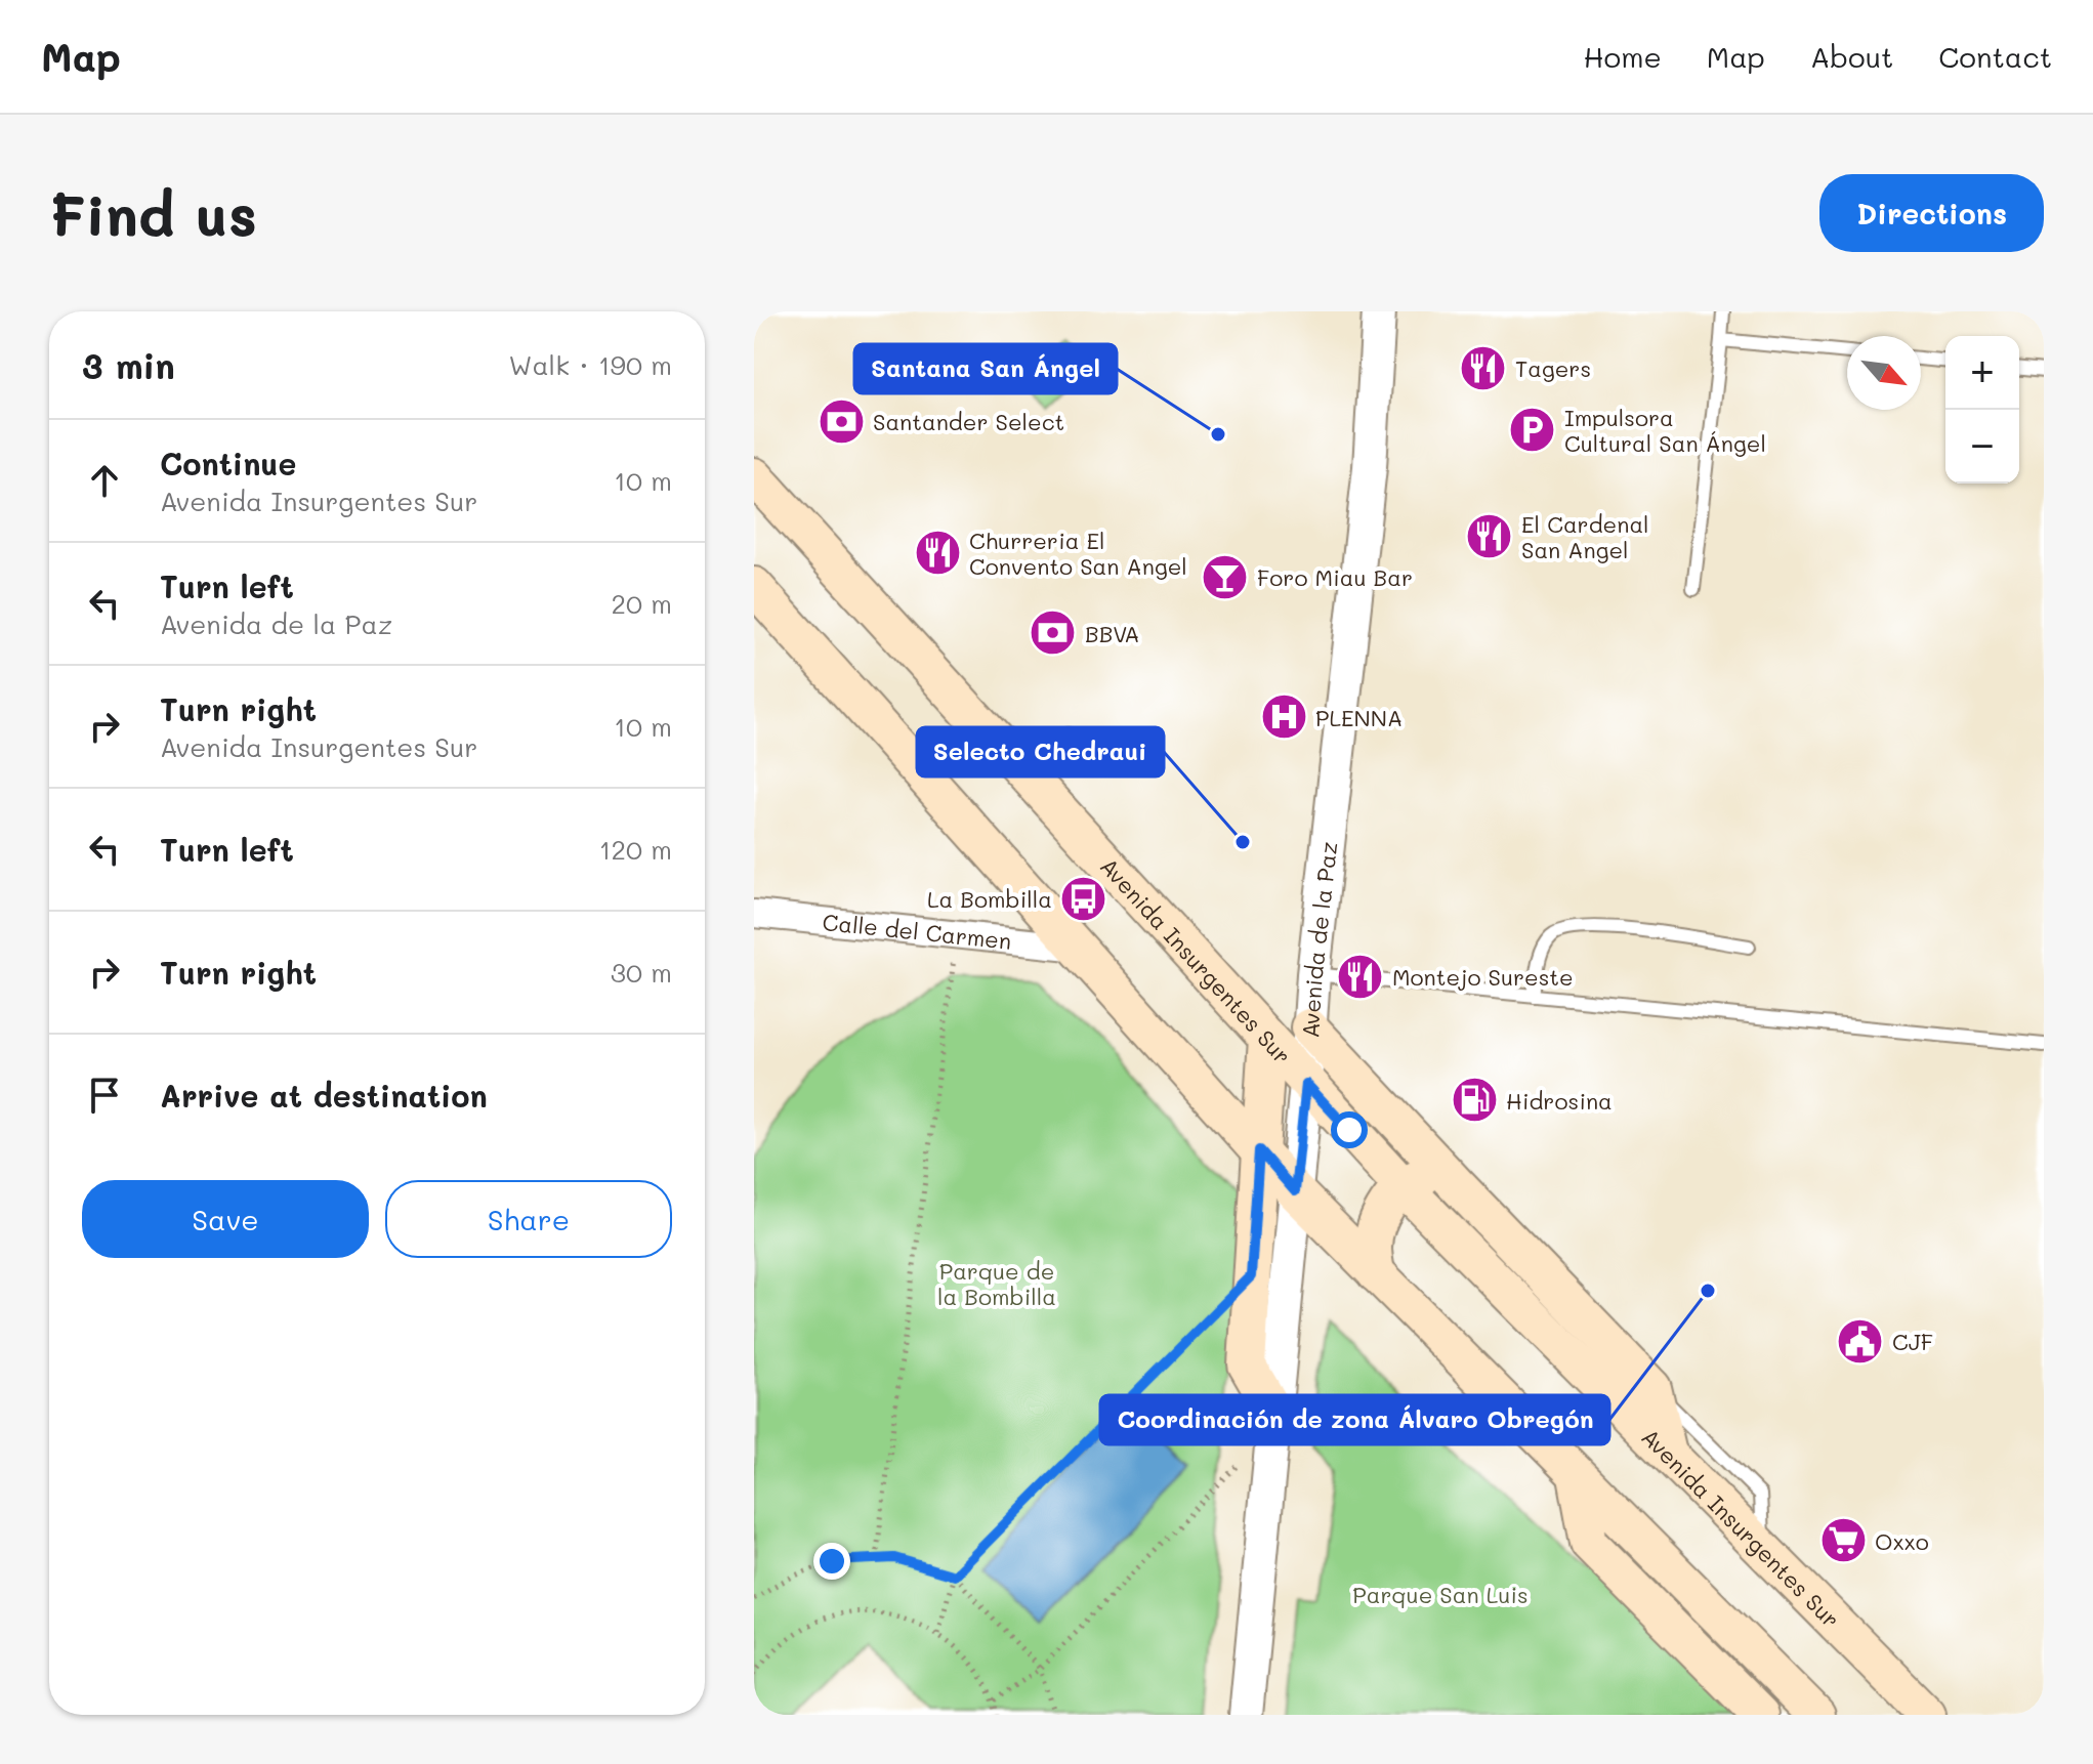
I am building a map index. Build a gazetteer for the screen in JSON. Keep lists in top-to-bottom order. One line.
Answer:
{"streets":{"main road":["Avenida Insurgentes Sur"],"street":["Calle del Carmen","Avenida de la Paz"]},"crossings":[["Avenida de la Paz","Avenida Insurgentes Sur"]],"parks":["Parque de la Bombilla","Parque San Luis"],"places":{"restaurant":["Tagers","El Cardenal San Angel","Churreria El Convento San Angel","Montejo Sureste"],"bank":["Santander Select","BBVA"],"parking":["Impulsora Cultural San Ángel"],"other":["Santana San Ángel","Selecto Chedraui","Coordinación de zona Álvaro Obregón"],"bar":["Foro Miau Bar"],"hospital":["PLENNA"],"bus stop":["La Bombilla"],"fuel station":["Hidrosina"],"public building":["CJF"],"supermarket":["Oxxo"]},"north":"bottom right","page":{"header":"Map","nav":["Home","Map","About","Contact"],"buttons":["Directions",["Save","Share"]],"title":"Find us","heading":["3 min","Walk · 190 m"],"map_buttons":["+","−"],"list":[["Continue","Avenida Insurgentes Sur","10 m"],["Turn left","Avenida de la Paz","20 m"],["Turn right","Avenida Insurgentes Sur","10 m"],["Turn left","120 m"],["Turn right","30 m"],"Arrive at destination"]}}
